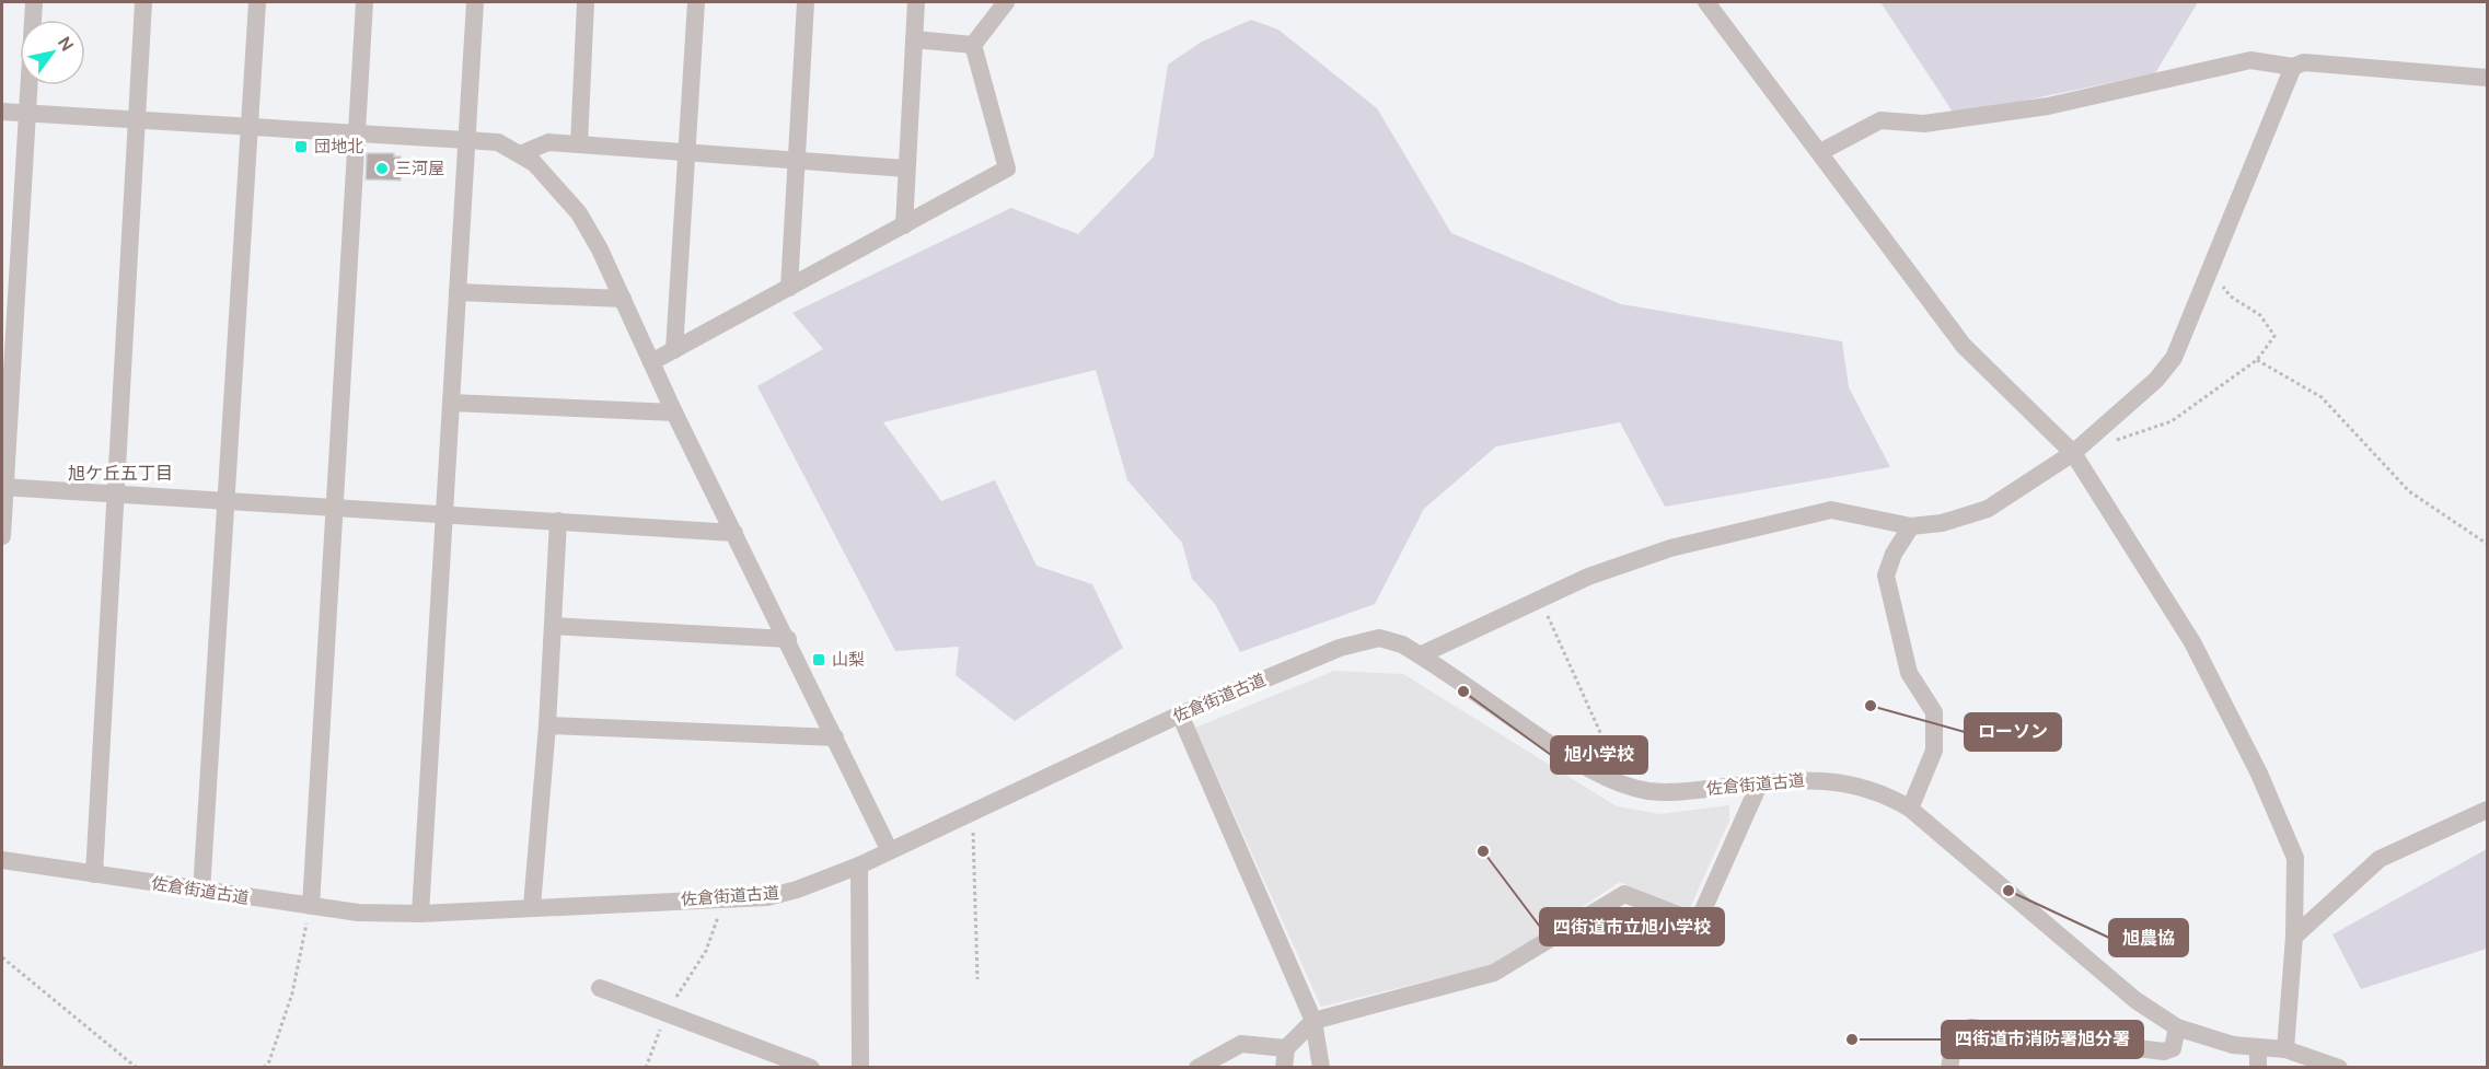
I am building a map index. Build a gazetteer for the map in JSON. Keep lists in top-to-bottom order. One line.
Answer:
{"streets":{"street":["佐倉街道古道"]},"districts":["旭ケ丘五丁目"],"places":{"transit":["団地北","山梨"],"other":["三河屋","旭小学校","ローソン","四街道市立旭小学校","旭農協","四街道市消防署旭分署"]},"north":"top right"}
